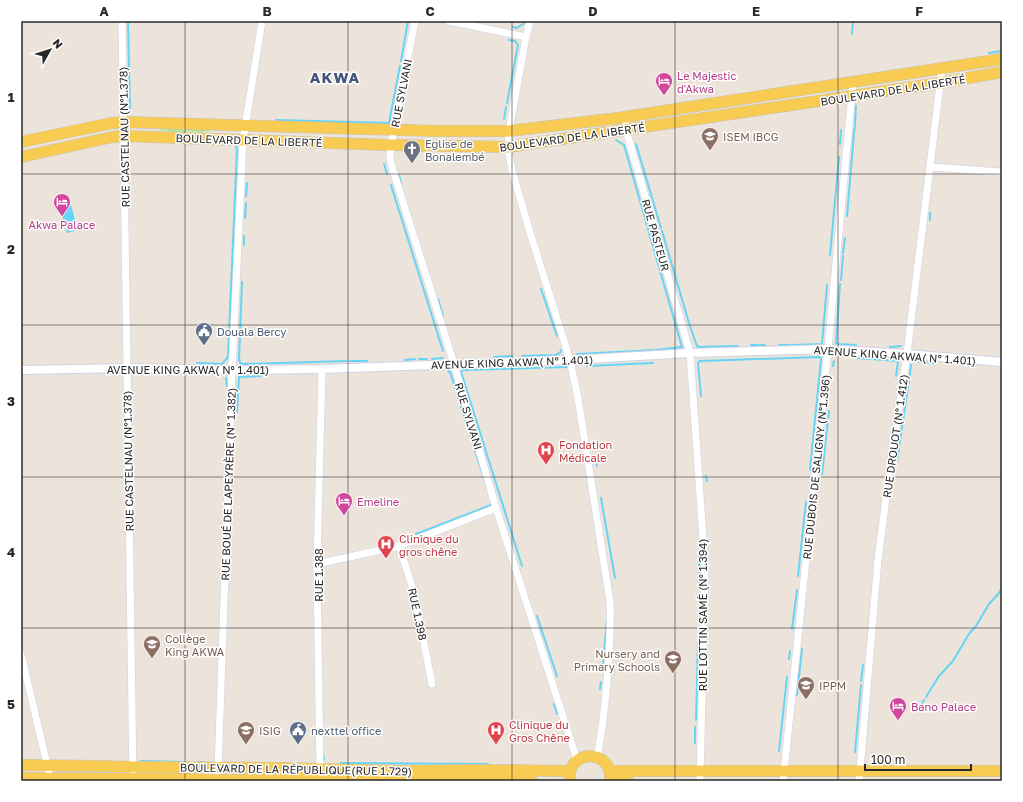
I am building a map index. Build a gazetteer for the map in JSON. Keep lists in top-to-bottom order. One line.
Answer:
{"streets":{"main road":["BOULEVARD DE LA LIBERTÉ","BOULEVARD DE LA RÉPUBLIQUE(RUE 1.729)"],"street":["RUE SYLVANI","RUE CASTELNAU (N°1.378)","RUE PASTEUR","AVENUE KING AKWA( N° 1.401)","RUE DROUOT (N° 1.412)","RUE DUBOIS DE SALIGNY (N°1.396)","RUE BOUÉ DE LAPEYRÈRE (N° 1.382)","RUE 1.388","RUE 1.398","RUE LOTTIN SAMÈ (N° 1.394)"]},"crossings":[["BOULEVARD DE LA LIBERTÉ","RUE SYLVANI"],["BOULEVARD DE LA LIBERTÉ","RUE CASTELNAU (N°1.378)"],["BOULEVARD DE LA LIBERTÉ","RUE PASTEUR"],["BOULEVARD DE LA LIBERTÉ","RUE DROUOT (N° 1.412)"],["BOULEVARD DE LA LIBERTÉ","RUE DUBOIS DE SALIGNY (N°1.396)"],["BOULEVARD DE LA LIBERTÉ","RUE BOUÉ DE LAPEYRÈRE (N° 1.382)"],["RUE SYLVANI","AVENUE KING AKWA( N° 1.401)"],["RUE CASTELNAU (N°1.378)","AVENUE KING AKWA( N° 1.401)"],["RUE CASTELNAU (N°1.378)","BOULEVARD DE LA RÉPUBLIQUE(RUE 1.729)"],["RUE PASTEUR","AVENUE KING AKWA( N° 1.401)"],["RUE PASTEUR","RUE LOTTIN SAMÈ (N° 1.394)"],["AVENUE KING AKWA( N° 1.401)","RUE DROUOT (N° 1.412)"],["AVENUE KING AKWA( N° 1.401)","RUE DUBOIS DE SALIGNY (N°1.396)"],["AVENUE KING AKWA( N° 1.401)","RUE BOUÉ DE LAPEYRÈRE (N° 1.382)"],["AVENUE KING AKWA( N° 1.401)","RUE 1.388"],["AVENUE KING AKWA( N° 1.401)","RUE LOTTIN SAMÈ (N° 1.394)"],["RUE BOUÉ DE LAPEYRÈRE (N° 1.382)","BOULEVARD DE LA RÉPUBLIQUE(RUE 1.729)"],["RUE 1.388","BOULEVARD DE LA RÉPUBLIQUE(RUE 1.729)"]],"districts":["AKWA"],"places":{"hotel":["Le Majestic d'Akwa","Akwa Palace","Emeline","Bano Palace"],"school or university":["ISEM IBCG","Collège King AKWA","Nursery and Primary Schools","IPPM","ISIG"],"church":["Eglise de Bonalembé"],"public building":["Douala Bercy","nexttel office"],"hospital":["Fondation Médicale","Clinique du gros chêne","Clinique du Gros Chêne"]},"scale_bar":"100 m","north":"top right","grid":{"columns":["A","B","C","D","E","F"],"rows":["1","2","3","4","5"]}}
